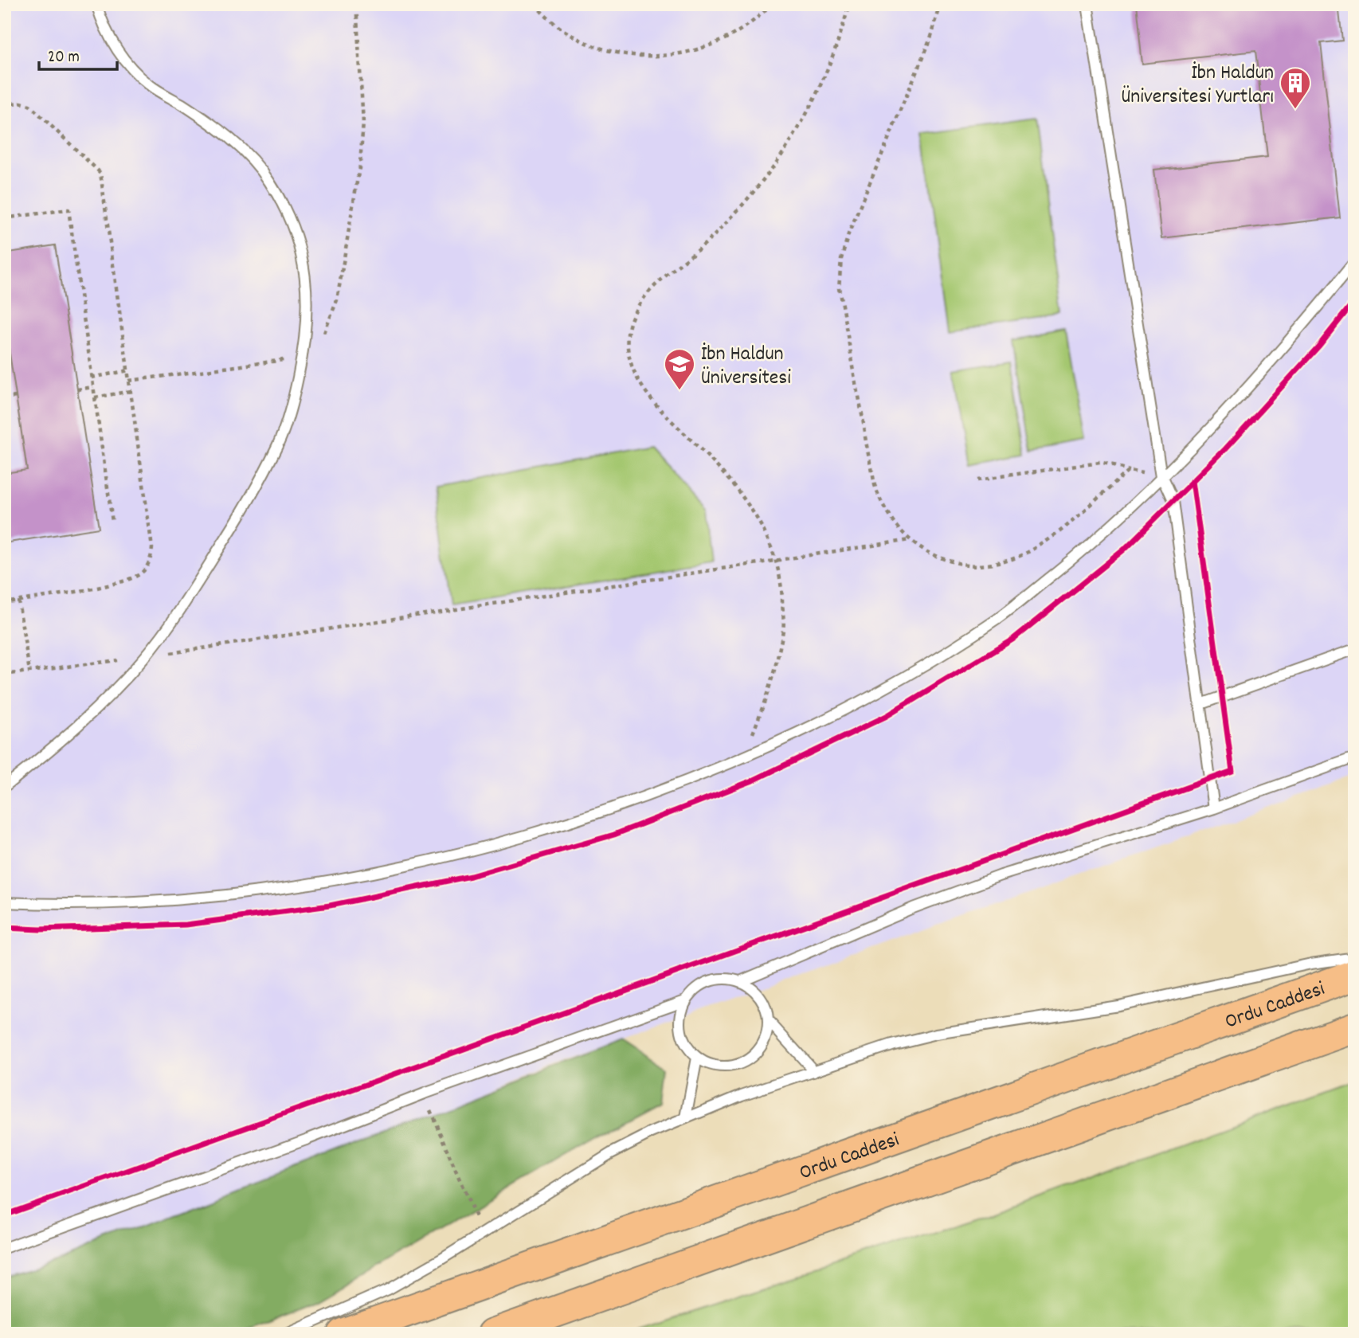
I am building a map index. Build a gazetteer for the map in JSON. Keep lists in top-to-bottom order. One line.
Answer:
{"streets":{"main road":["Ordu Caddesi"]},"places":{"building":["İbn Haldun Üniversitesi Yurtları"],"school or university":["İbn Haldun Üniversitesi"]},"scale_bar":"20 m"}
